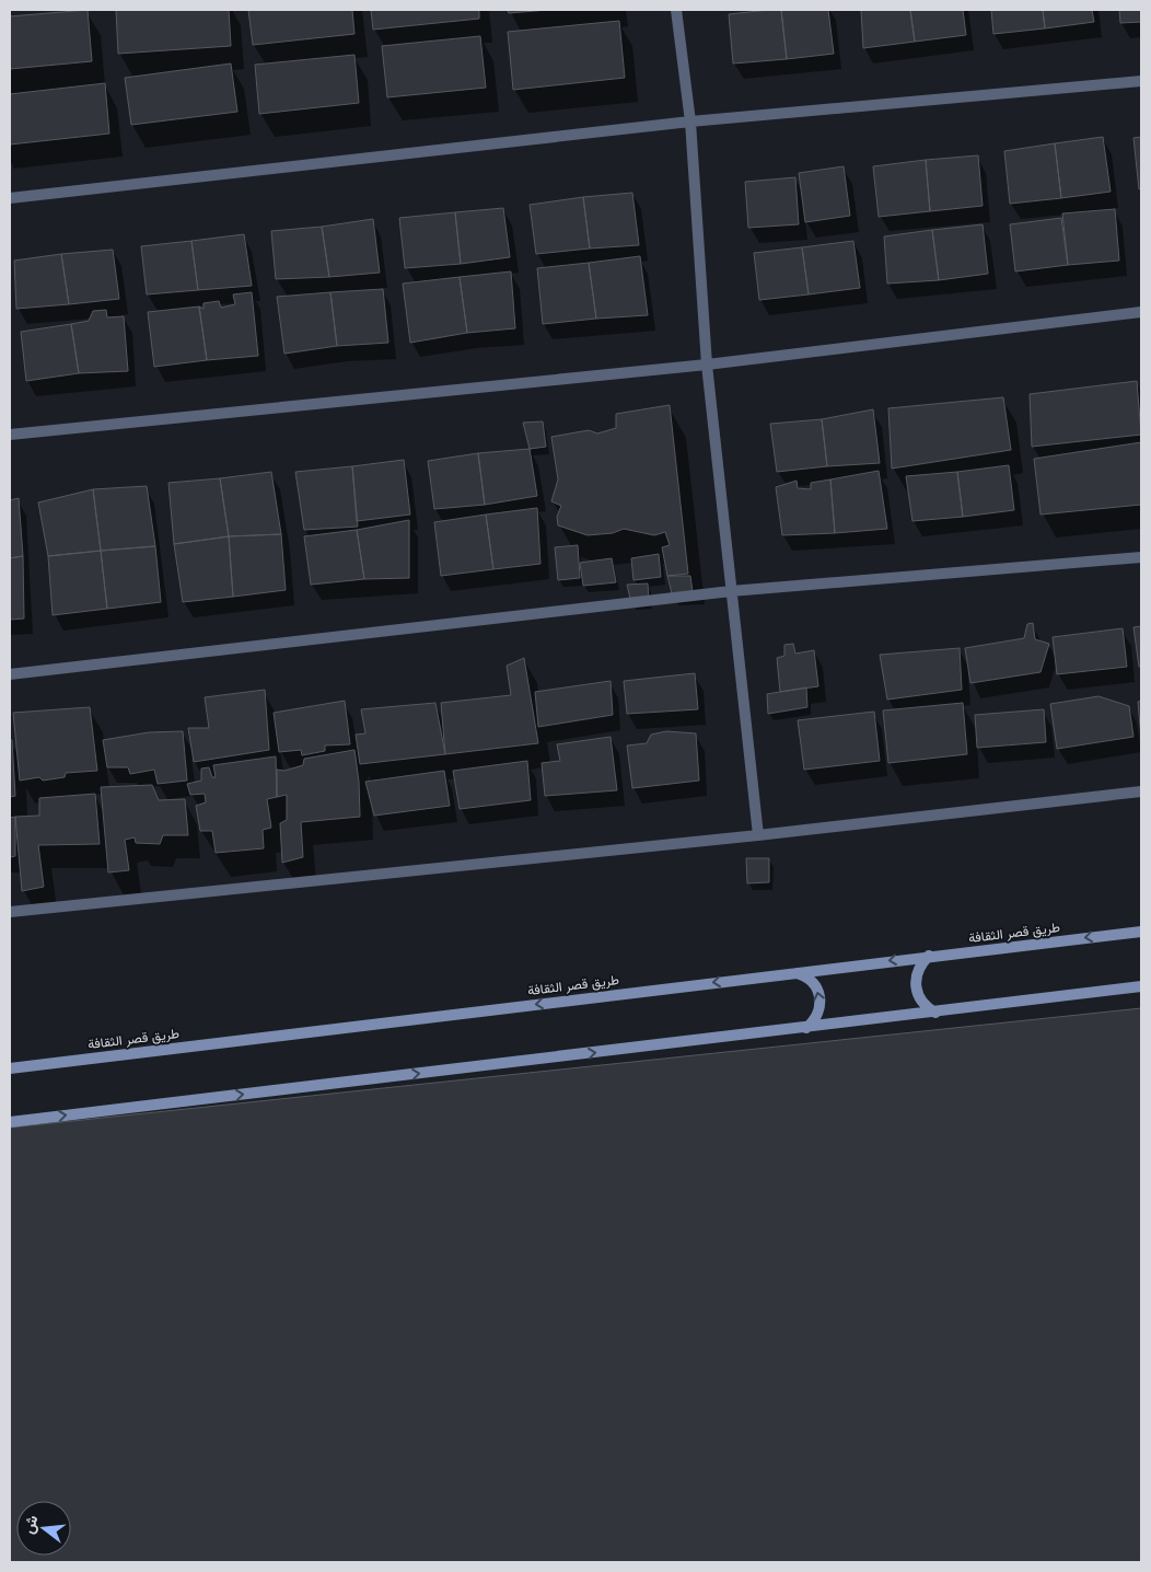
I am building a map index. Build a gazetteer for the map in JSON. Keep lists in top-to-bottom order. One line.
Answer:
{"streets":{"street":["طريق قصر الثقافة"]},"north":"left"}
